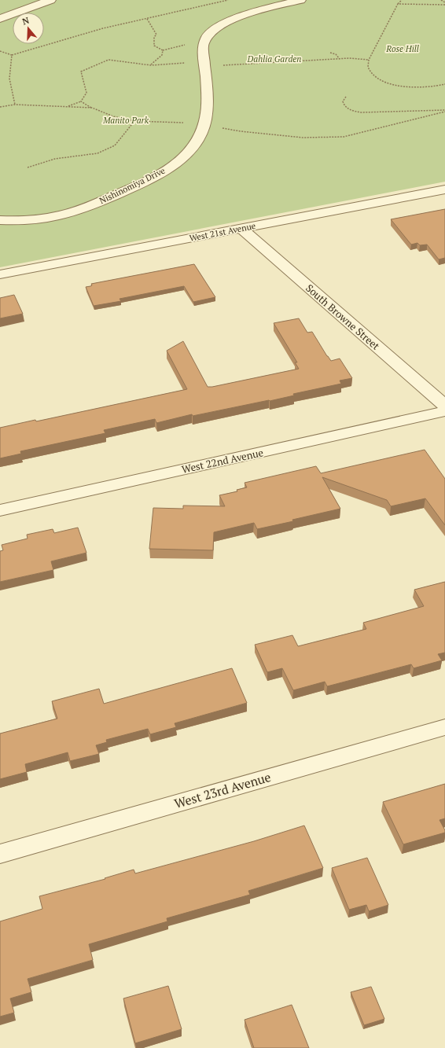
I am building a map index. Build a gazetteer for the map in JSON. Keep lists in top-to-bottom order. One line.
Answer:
{"streets":{"street":["Nishinomiya Drive","West 21st Avenue","South Browne Street","West 22nd Avenue","West 23rd Avenue"]},"crossings":[["West 21st Avenue","South Browne Street"]],"parks":["Rose Hill","Dahlia Garden","Manito Park"],"north":"top"}
